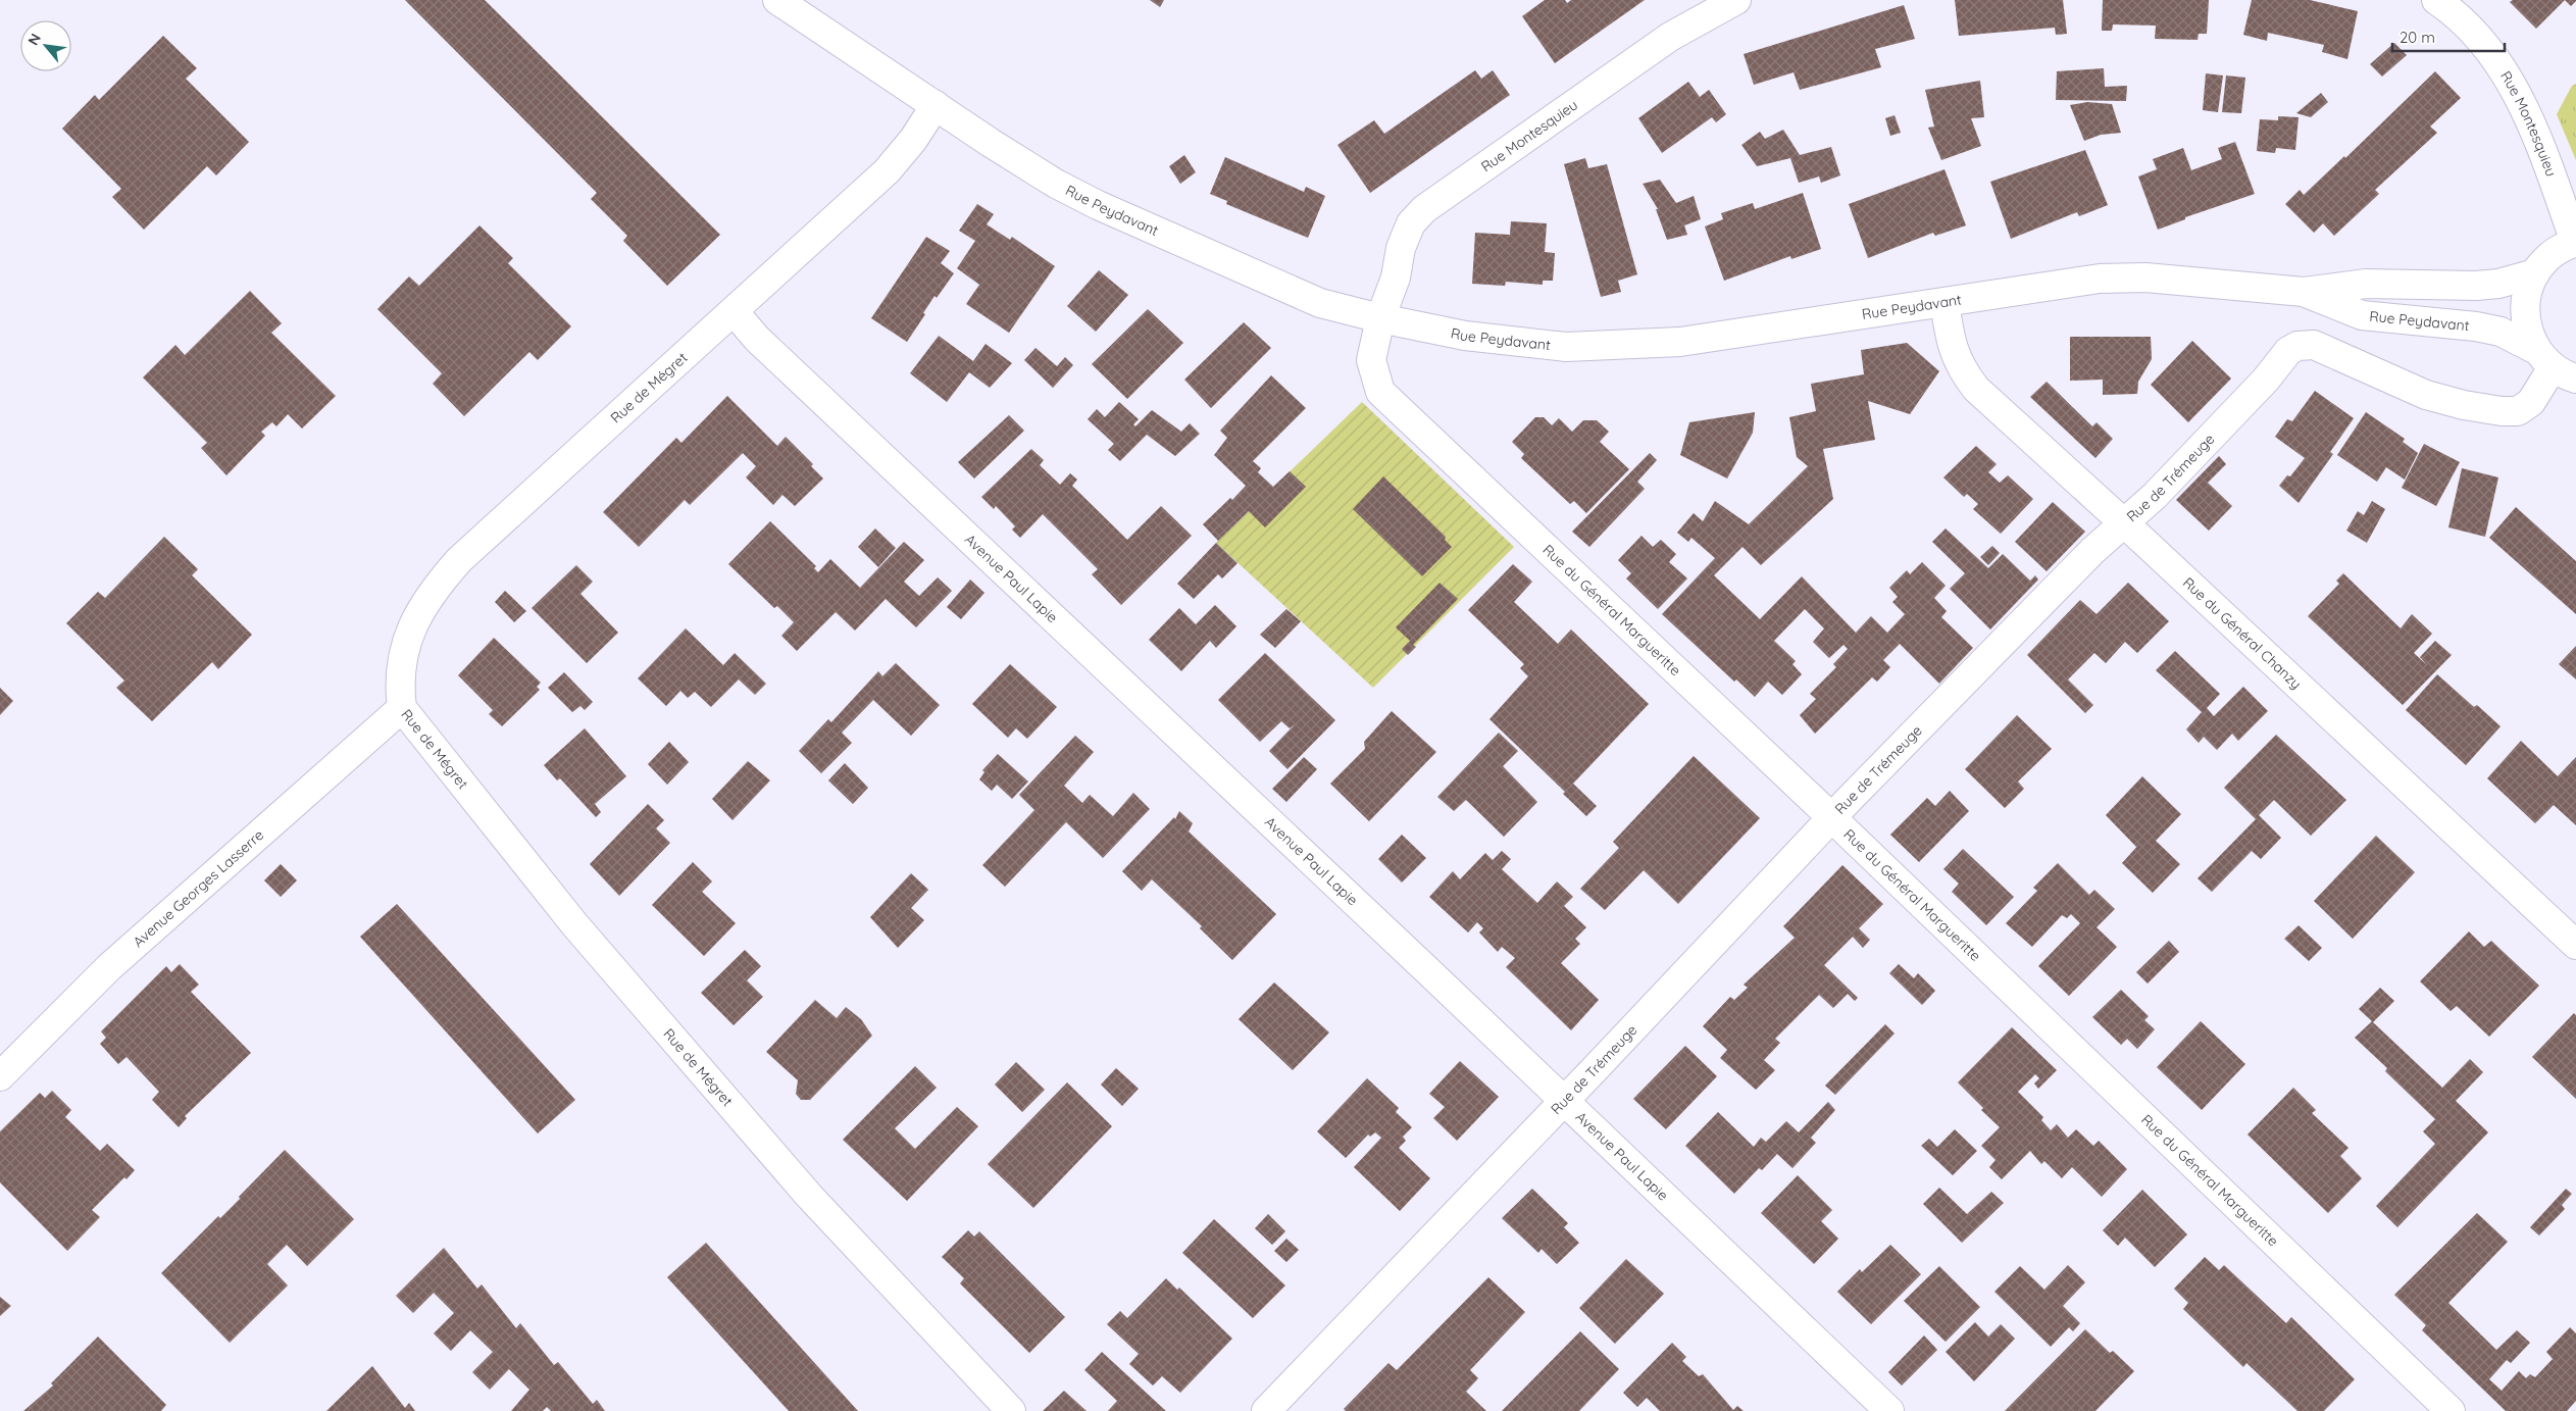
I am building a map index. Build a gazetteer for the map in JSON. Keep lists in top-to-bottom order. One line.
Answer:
{"streets":{"street":["Rue Montesquieu","Rue Peydavant","Rue de Mégret","Rue de Trémeuge","Avenue Paul Lapie","Rue du Général Margueritte","Rue du Général Chanzy","Avenue Georges Lasserre"]},"crossings":[["Rue Montesquieu","Rue Peydavant"],["Rue Montesquieu","Rue du Général Margueritte"],["Rue Peydavant","Rue de Mégret"],["Rue Peydavant","Rue de Trémeuge"],["Rue Peydavant","Rue du Général Margueritte"],["Rue Peydavant","Rue du Général Chanzy"],["Rue de Mégret","Avenue Paul Lapie"],["Rue de Mégret","Avenue Georges Lasserre"],["Rue de Trémeuge","Avenue Paul Lapie"],["Rue de Trémeuge","Rue du Général Margueritte"],["Rue de Trémeuge","Rue du Général Chanzy"]],"scale_bar":"20 m","north":"top left"}
